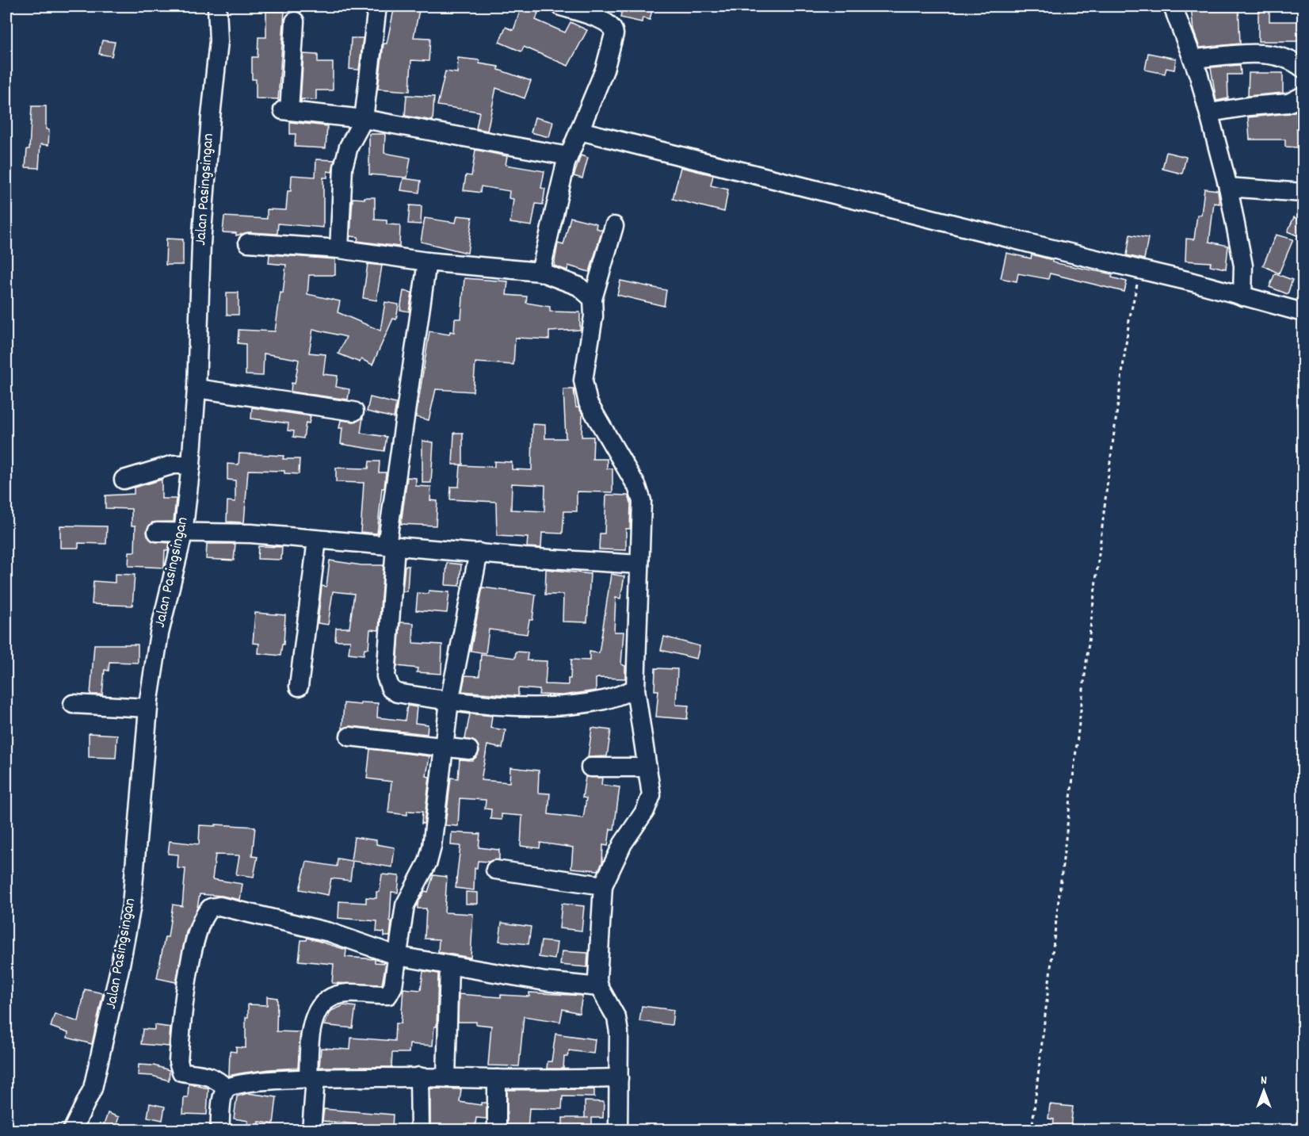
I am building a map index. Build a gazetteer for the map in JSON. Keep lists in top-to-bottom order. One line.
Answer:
{"streets":{"street":["Jalan Pasingsingan"]},"north":"top"}
